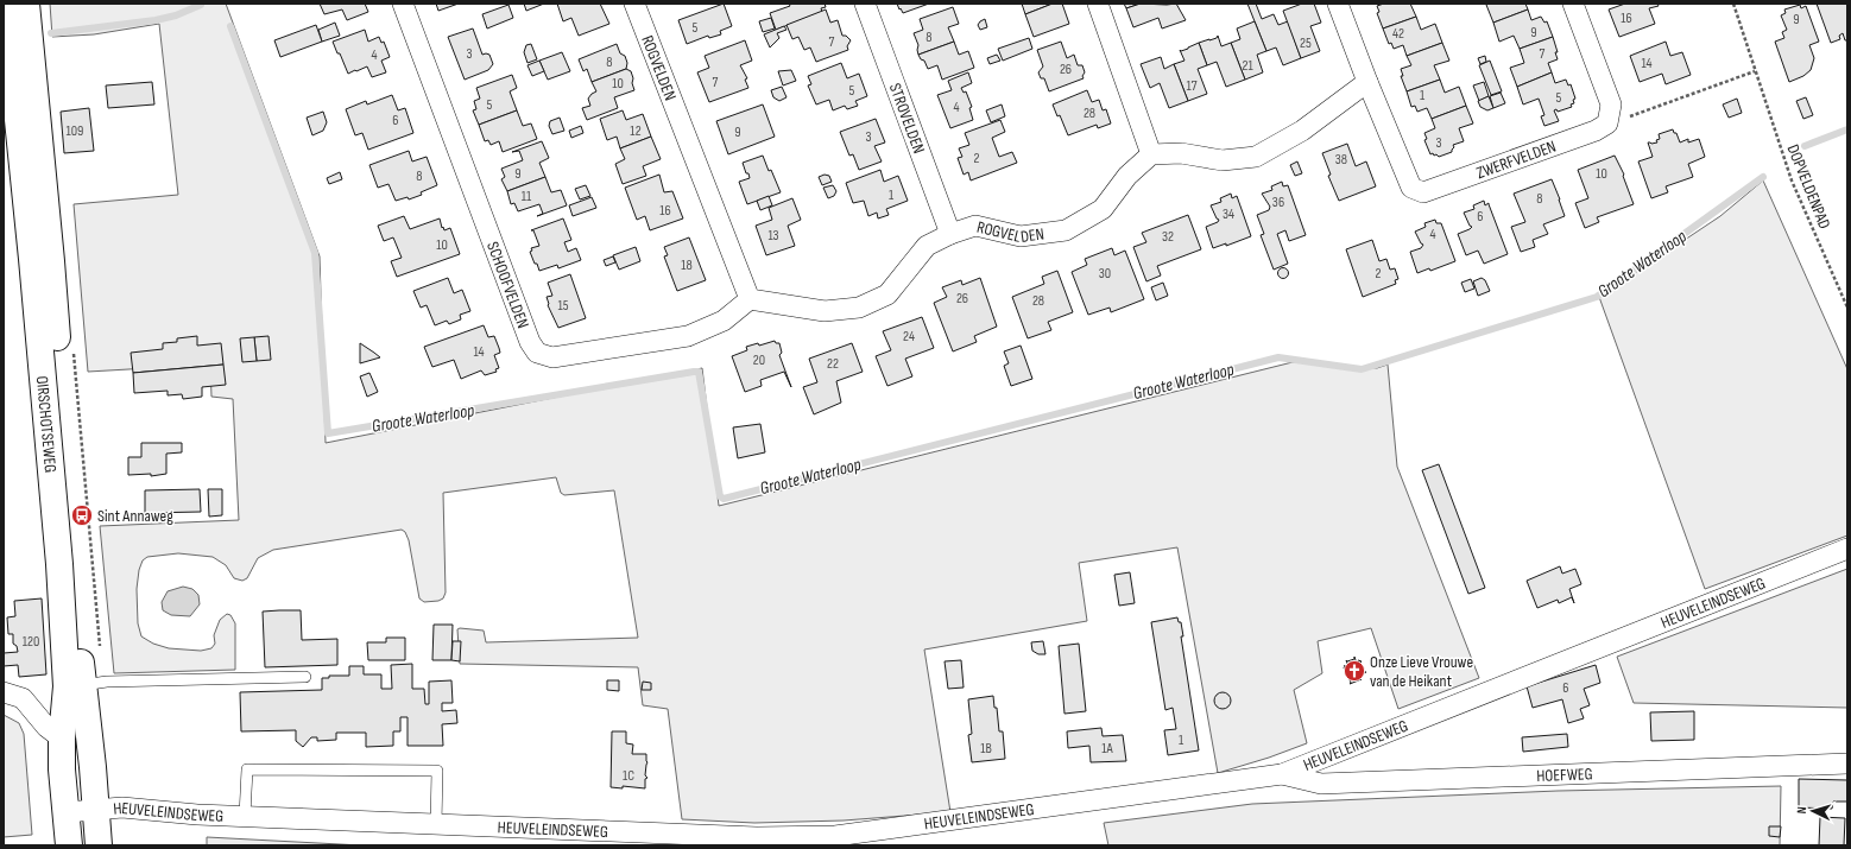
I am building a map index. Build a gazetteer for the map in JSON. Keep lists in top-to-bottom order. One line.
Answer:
{"streets":{"main road":["OIRSCHOTSEWEG"],"street":["ROGVELDEN","STROVELDEN","ZWERFVELDEN","SCHOOFVELDEN","HEUVELEINDSEWEG","HOEFWEG"],"path":["DOPVELDENPAD"]},"crossings":[["ROGVELDEN","STROVELDEN"],["ROGVELDEN","SCHOOFVELDEN"],["OIRSCHOTSEWEG","HEUVELEINDSEWEG"],["HEUVELEINDSEWEG","HOEFWEG"]],"water":["Groote Waterloop"],"places":{"bus stop":["Sint Annaweg"],"church":["Onze Lieve Vrouwe van de Heikant"]},"house_numbers":["16","9","5","9","42","8","7","25","3","7","4","8","14","21","26","7","10","17","5","1","5","5","4","28","6","109","12","9","3","3","2","38","9","10","8","1","11","8","36","16","34","6","4","13","32","10","18","30","2","26","28","15","24","14","20","22","120","6","1","1B","1A","1C"],"north":"left"}
